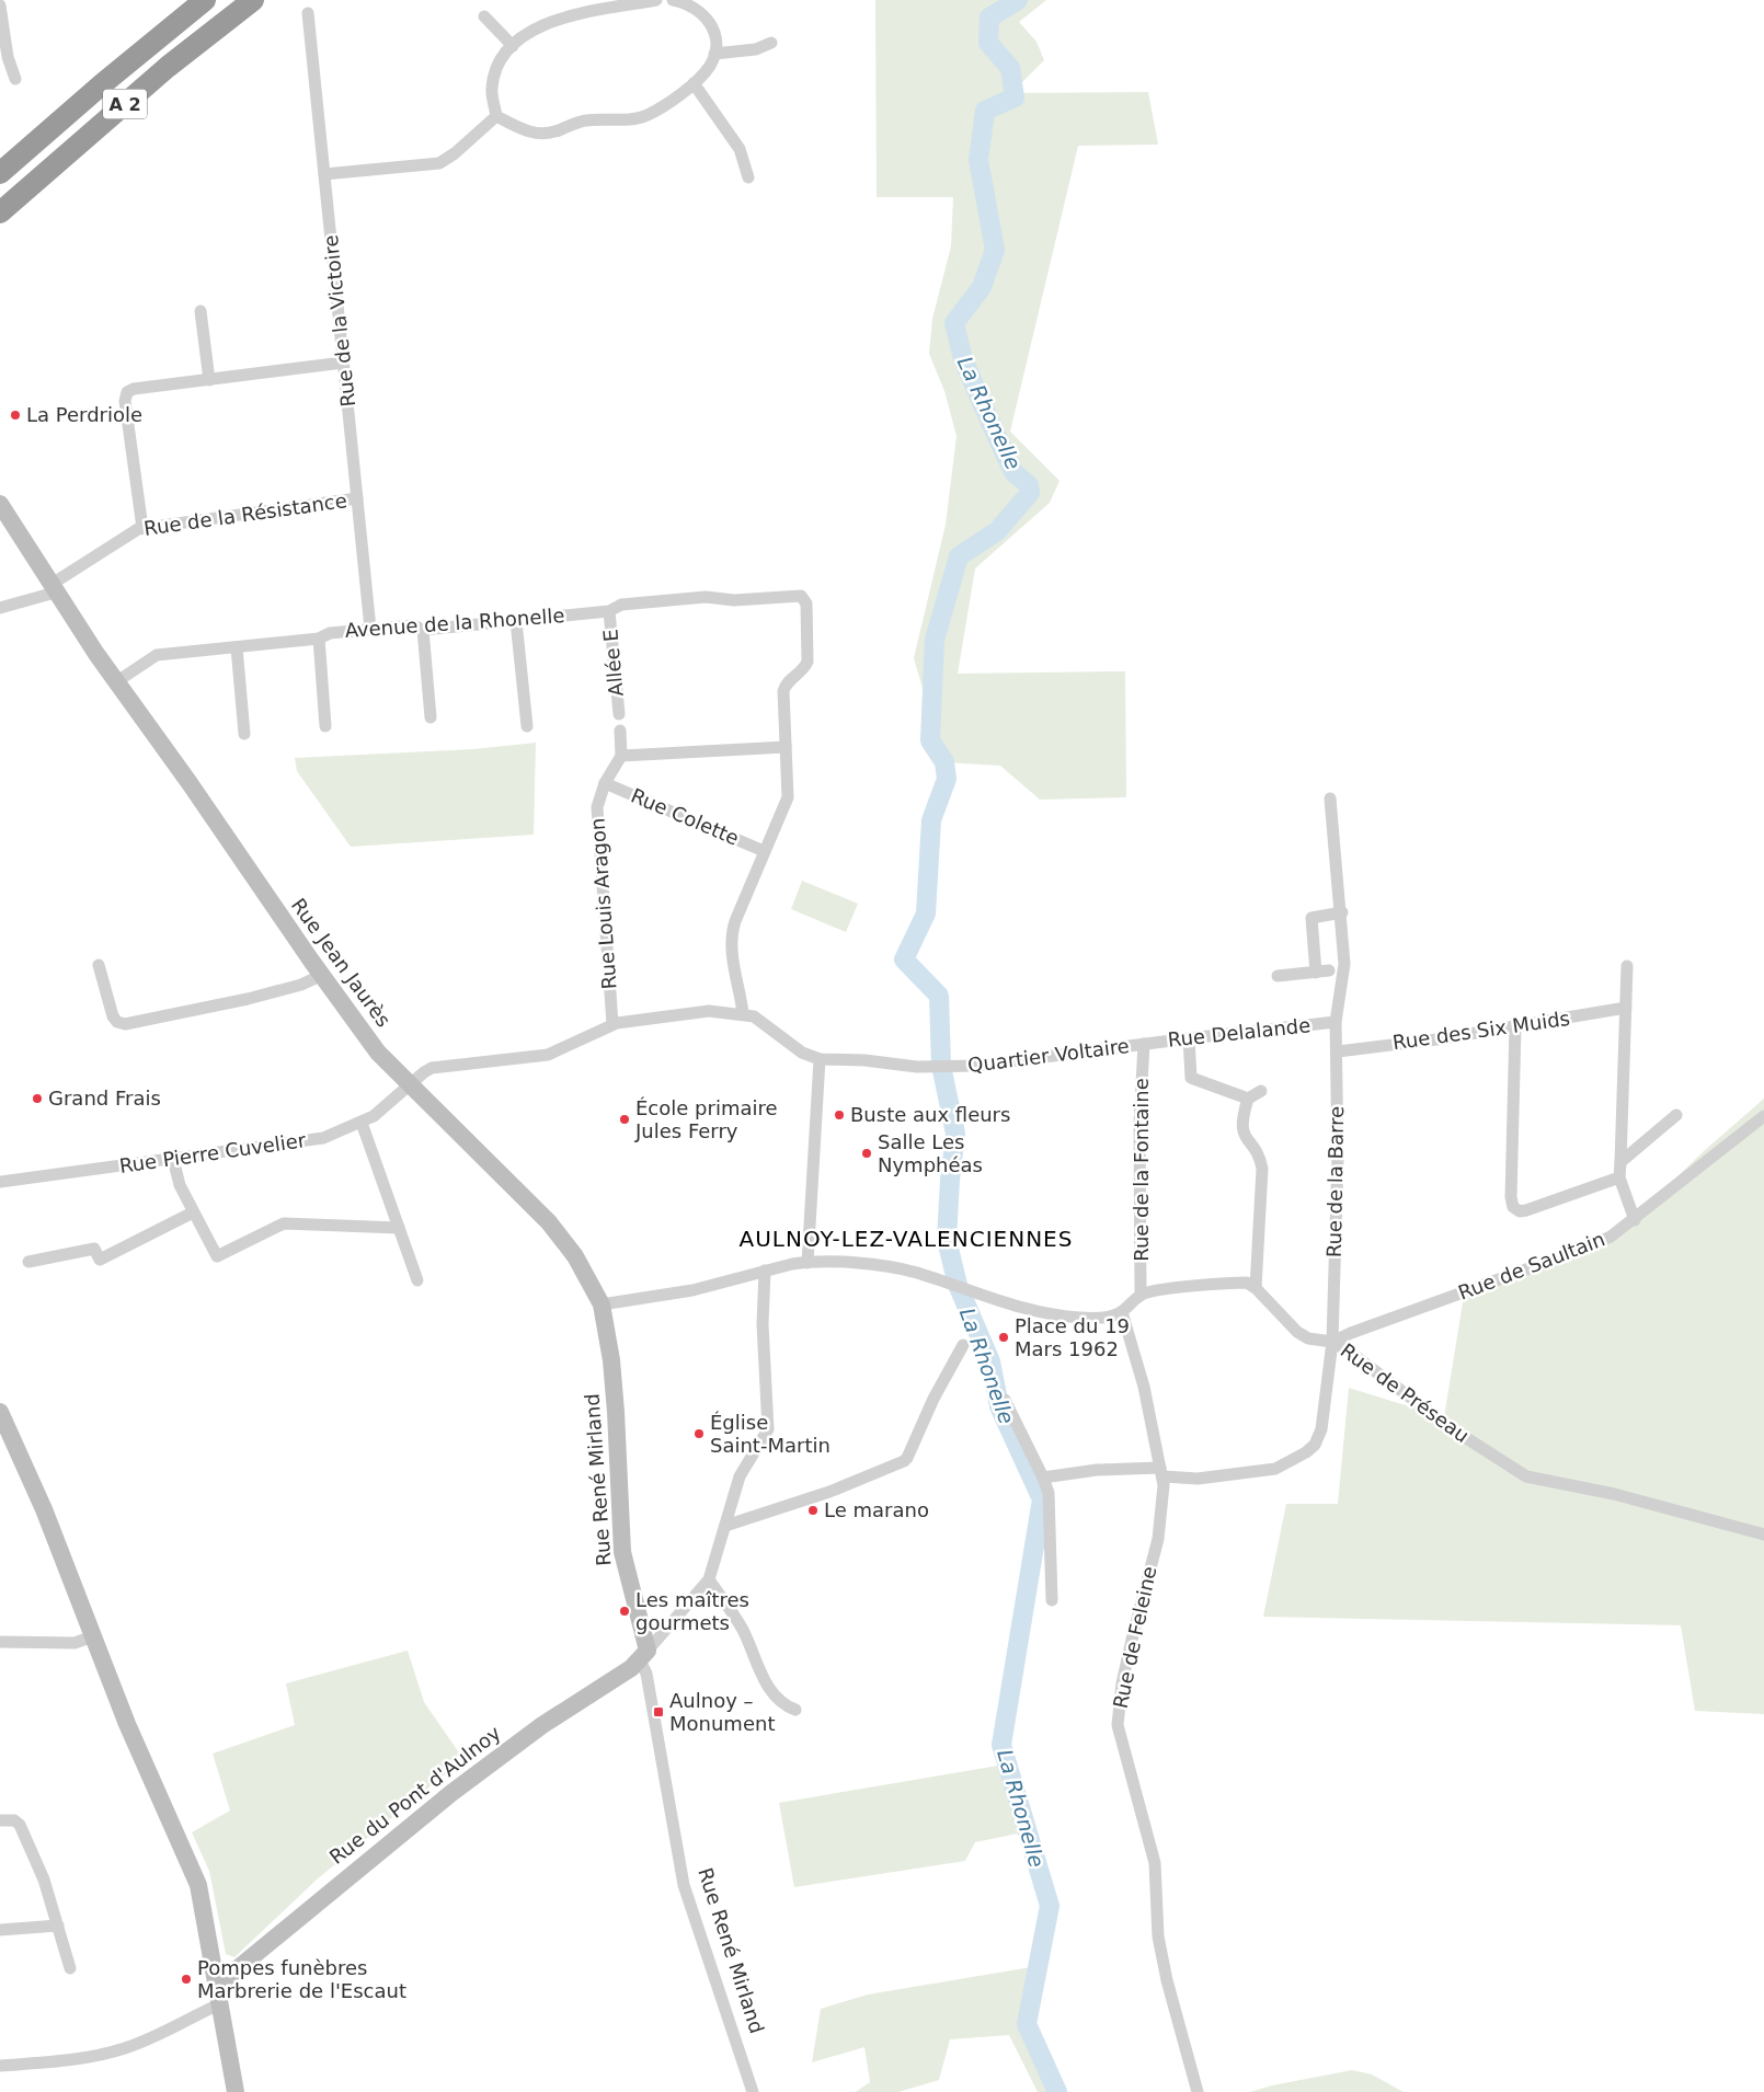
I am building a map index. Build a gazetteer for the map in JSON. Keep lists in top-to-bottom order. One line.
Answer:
{"streets":{"highway":["A 2"],"street":["Rue de la Victoire","Rue de la Résistance","Avenue de la Rhonelle","Allée E","Rue Colette","Rue Louis Aragon","Rue Jean Jaurès","Rue des Six Muids","Rue Delalande","Quartier Voltaire","Rue Pierre Cuvelier","Rue de la Fontaine","Rue de la Barre","Rue de Saultain","Rue de Préseau","Rue René Mirland","Rue de Feleine","Rue du Pont d'Aulnoy"]},"crossings":[["Rue de la Victoire","Rue de la Résistance"],["Rue de la Victoire","Avenue de la Rhonelle"],["Rue de la Résistance","Rue Jean Jaurès"],["Avenue de la Rhonelle","Allée E"],["Avenue de la Rhonelle","Rue Jean Jaurès"],["Rue Colette","Rue Louis Aragon"],["Rue Louis Aragon","Rue Pierre Cuvelier"],["Rue Jean Jaurès","Rue Pierre Cuvelier"],["Rue Jean Jaurès","Rue René Mirland"],["Rue des Six Muids","Rue de la Barre"],["Rue Delalande","Quartier Voltaire"],["Rue Delalande","Rue de la Fontaine"],["Rue Delalande","Rue de la Barre"],["Quartier Voltaire","Rue de la Fontaine"],["Rue de la Barre","Rue de Saultain"],["Rue de la Barre","Rue de Préseau"],["Rue de la Barre","Rue de Feleine"],["Rue de Saultain","Rue de Préseau"],["Rue René Mirland","Rue du Pont d'Aulnoy"]],"districts":["AULNOY-LEZ-VALENCIENNES"],"water":["La Rhonelle"],"places":{"other":["La Perdriole","Grand Frais","Buste aux fleurs","École primaire Jules Ferry","Salle Les Nymphéas","Place du 19 Mars 1962","Église Saint-Martin","Le marano","Les maîtres gourmets","Pompes funèbres Marbrerie de l'Escaut"],"transit":["Aulnoy – Monument"]}}
